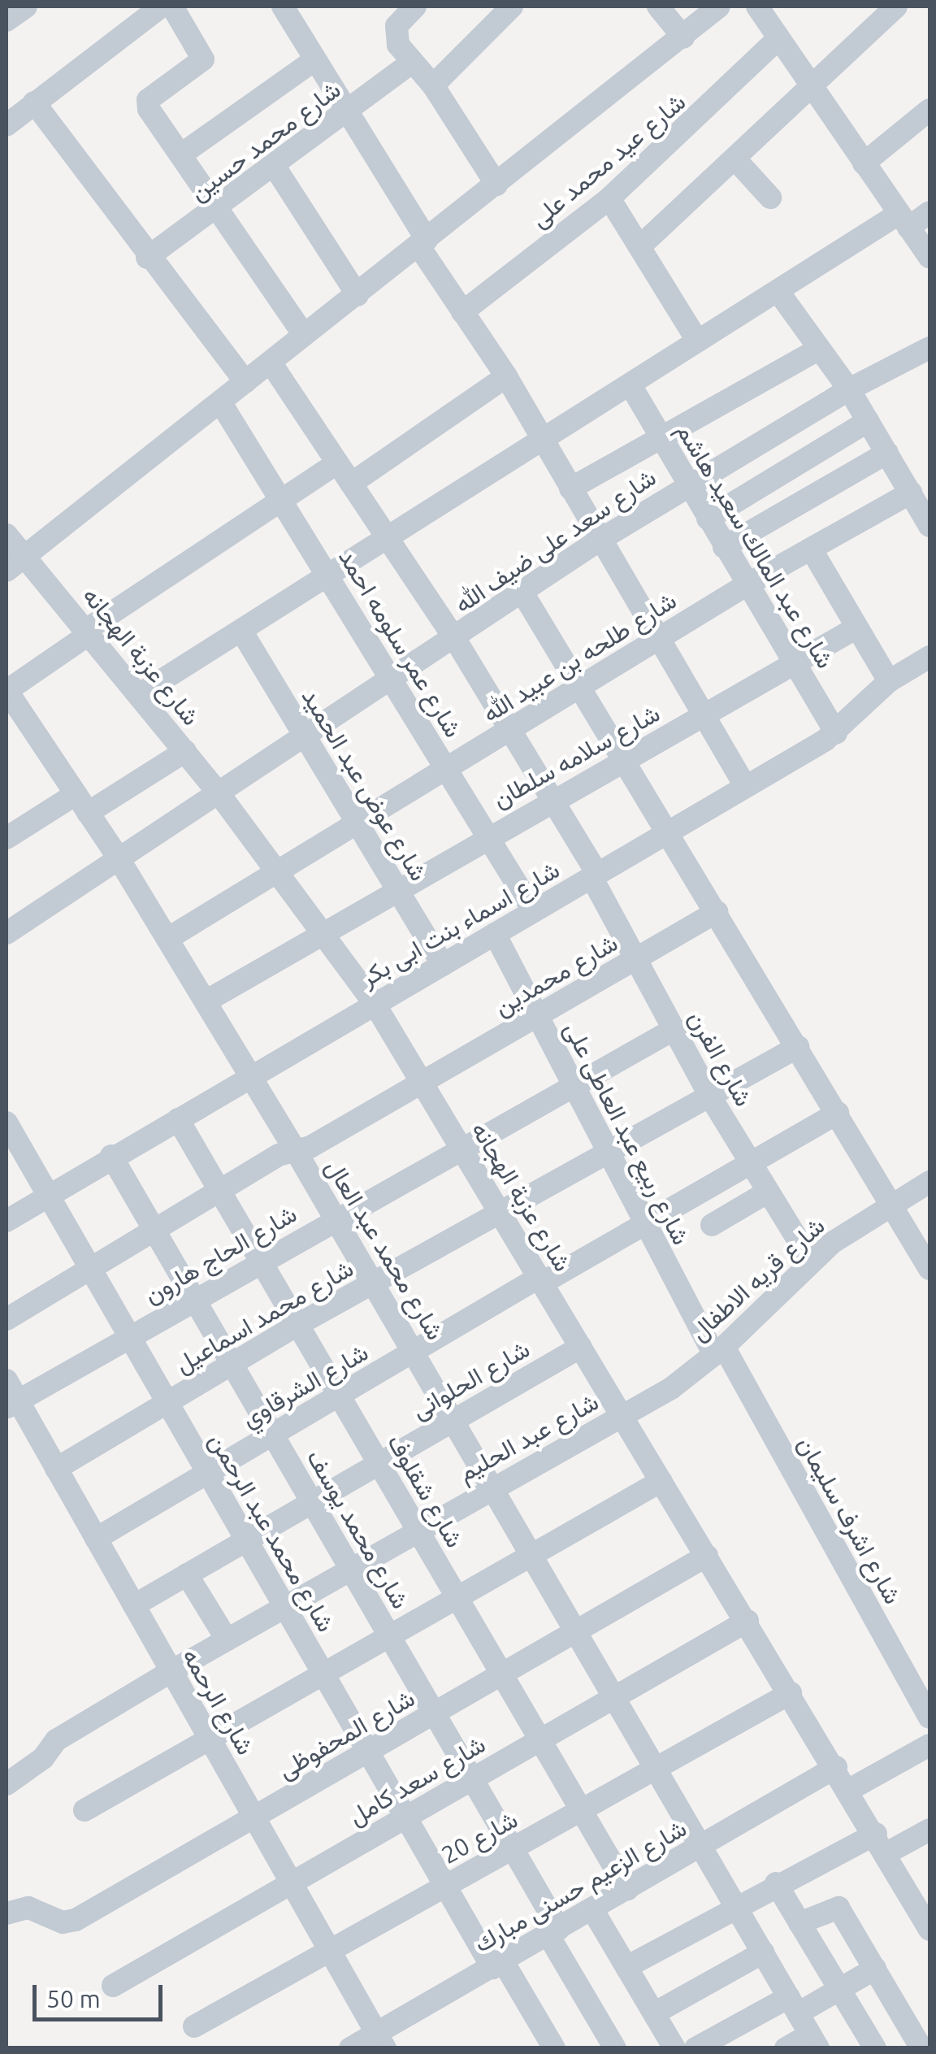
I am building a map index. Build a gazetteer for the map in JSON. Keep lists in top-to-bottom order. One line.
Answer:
{"streets":{"street":["شارع محمد حسين","شارع عيد محمد على","شارع سعد على ضيف الله","شارع عبد المالك سعيد هاشم","شارع عمر سلومه احمد","شارع عزبة الهجانه","شارع طلحه بن عبيد الله","شارع سلامه سلطان","شارع عوض عبد الحميد","شارع اسماء بنت ابى بكر","شارع محمدين","شارع الفرن","شارع ربيع عبد العاطى على","شارع محمد عبد العال","شارع الحاج هارون","شارع قريه الاطفال","شارع محمد اسماعيل","شارع الحلوانى","شارع الشرقاوي","شارع عبد الحليم","شارع شقلوف","شارع اشرف سليمان","شارع محمد يوسف","شارع محمد عبد الرحمن","شارع الرحمه","شارع المحفوظى","شارع سعد كامل","شارع 20","شارع الزعيم حسنى مبارك"]},"crossings":[["شارع سعد على ضيف الله","شارع عبد المالك سعيد هاشم"],["شارع سعد على ضيف الله","شارع عمر سلومه احمد"],["شارع سعد على ضيف الله","شارع عزبة الهجانه"],["شارع سعد على ضيف الله","شارع عوض عبد الحميد"],["شارع سعد على ضيف الله","شارع الفرن"],["شارع سعد على ضيف الله","شارع محمد عبد العال"],["شارع عبد المالك سعيد هاشم","شارع طلحه بن عبيد الله"],["شارع عبد المالك سعيد هاشم","شارع سلامه سلطان"],["شارع عبد المالك سعيد هاشم","شارع اسماء بنت ابى بكر"],["شارع عمر سلومه احمد","شارع طلحه بن عبيد الله"],["شارع عمر سلومه احمد","شارع سلامه سلطان"],["شارع عمر سلومه احمد","شارع اسماء بنت ابى بكر"],["شارع عزبة الهجانه","شارع طلحه بن عبيد الله"],["شارع عزبة الهجانه","شارع سلامه سلطان"],["شارع عزبة الهجانه","شارع اسماء بنت ابى بكر"],["شارع عزبة الهجانه","شارع محمدين"],["شارع عزبة الهجانه","شارع الحاج هارون"],["شارع عزبة الهجانه","شارع قريه الاطفال"],["شارع عزبة الهجانه","شارع محمد اسماعيل"],["شارع عزبة الهجانه","شارع الحلوانى"],["شارع عزبة الهجانه","شارع الشرقاوي"],["شارع عزبة الهجانه","شارع عبد الحليم"],["شارع عزبة الهجانه","شارع المحفوظى"],["شارع عزبة الهجانه","شارع سعد كامل"],["شارع عزبة الهجانه","شارع 20"],["شارع عزبة الهجانه","شارع الزعيم حسنى مبارك"],["شارع طلحه بن عبيد الله","شارع عوض عبد الحميد"],["شارع طلحه بن عبيد الله","شارع الفرن"],["شارع طلحه بن عبيد الله","شارع محمد عبد العال"],["شارع سلامه سلطان","شارع عوض عبد الحميد"],["شارع سلامه سلطان","شارع الفرن"],["شارع سلامه سلطان","شارع محمد عبد العال"],["شارع عوض عبد الحميد","شارع اسماء بنت ابى بكر"],["شارع اسماء بنت ابى بكر","شارع الفرن"],["شارع اسماء بنت ابى بكر","شارع ربيع عبد العاطى على"],["شارع اسماء بنت ابى بكر","شارع محمد عبد العال"],["شارع اسماء بنت ابى بكر","شارع شقلوف"],["شارع اسماء بنت ابى بكر","شارع محمد يوسف"],["شارع اسماء بنت ابى بكر","شارع محمد عبد الرحمن"],["شارع محمدين","شارع الفرن"],["شارع محمدين","شارع ربيع عبد العاطى على"],["شارع محمدين","شارع محمد عبد العال"],["شارع محمدين","شارع شقلوف"],["شارع محمدين","شارع محمد يوسف"],["شارع محمدين","شارع محمد عبد الرحمن"],["شارع الفرن","شارع الحاج هارون"],["شارع الفرن","شارع قريه الاطفال"],["شارع الفرن","شارع محمد اسماعيل"],["شارع الفرن","شارع الشرقاوي"],["شارع ربيع عبد العاطى على","شارع الحاج هارون"],["شارع ربيع عبد العاطى على","شارع قريه الاطفال"],["شارع ربيع عبد العاطى على","شارع محمد اسماعيل"],["شارع ربيع عبد العاطى على","شارع الشرقاوي"],["شارع ربيع عبد العاطى على","شارع اشرف سليمان"],["شارع محمد عبد العال","شارع الحاج هارون"],["شارع محمد عبد العال","شارع محمد اسماعيل"],["شارع محمد عبد العال","شارع الحلوانى"],["شارع محمد عبد العال","شارع الشرقاوي"],["شارع محمد عبد العال","شارع عبد الحليم"],["شارع محمد عبد العال","شارع المحفوظى"],["شارع محمد عبد العال","شارع سعد كامل"],["شارع محمد عبد العال","شارع 20"],["شارع محمد عبد العال","شارع الزعيم حسنى مبارك"],["شارع الحاج هارون","شارع شقلوف"],["شارع الحاج هارون","شارع محمد يوسف"],["شارع الحاج هارون","شارع محمد عبد الرحمن"],["شارع الحاج هارون","شارع الرحمه"],["شارع قريه الاطفال","شارع عبد الحليم"],["شارع قريه الاطفال","شارع اشرف سليمان"],["شارع محمد اسماعيل","شارع شقلوف"],["شارع محمد اسماعيل","شارع محمد يوسف"],["شارع محمد اسماعيل","شارع محمد عبد الرحمن"],["شارع محمد اسماعيل","شارع الرحمه"],["شارع الحلوانى","شارع شقلوف"],["شارع الحلوانى","شارع محمد يوسف"],["شارع الحلوانى","شارع محمد عبد الرحمن"],["شارع الحلوانى","شارع الرحمه"],["شارع الشرقاوي","شارع شقلوف"],["شارع الشرقاوي","شارع محمد يوسف"],["شارع الشرقاوي","شارع محمد عبد الرحمن"],["شارع الشرقاوي","شارع الرحمه"],["شارع عبد الحليم","شارع شقلوف"],["شارع عبد الحليم","شارع محمد يوسف"],["شارع عبد الحليم","شارع محمد عبد الرحمن"],["شارع عبد الحليم","شارع الرحمه"],["شارع شقلوف","شارع المحفوظى"],["شارع شقلوف","شارع سعد كامل"],["شارع شقلوف","شارع 20"],["شارع شقلوف","شارع الزعيم حسنى مبارك"],["شارع محمد يوسف","شارع المحفوظى"],["شارع محمد يوسف","شارع سعد كامل"],["شارع محمد يوسف","شارع 20"],["شارع محمد يوسف","شارع الزعيم حسنى مبارك"],["شارع محمد عبد الرحمن","شارع المحفوظى"],["شارع محمد عبد الرحمن","شارع سعد كامل"],["شارع محمد عبد الرحمن","شارع 20"],["شارع محمد عبد الرحمن","شارع الزعيم حسنى مبارك"],["شارع الرحمه","شارع المحفوظى"],["شارع الرحمه","شارع سعد كامل"],["شارع الرحمه","شارع 20"],["شارع الرحمه","شارع الزعيم حسنى مبارك"]],"scale_bar":"50 m"}
